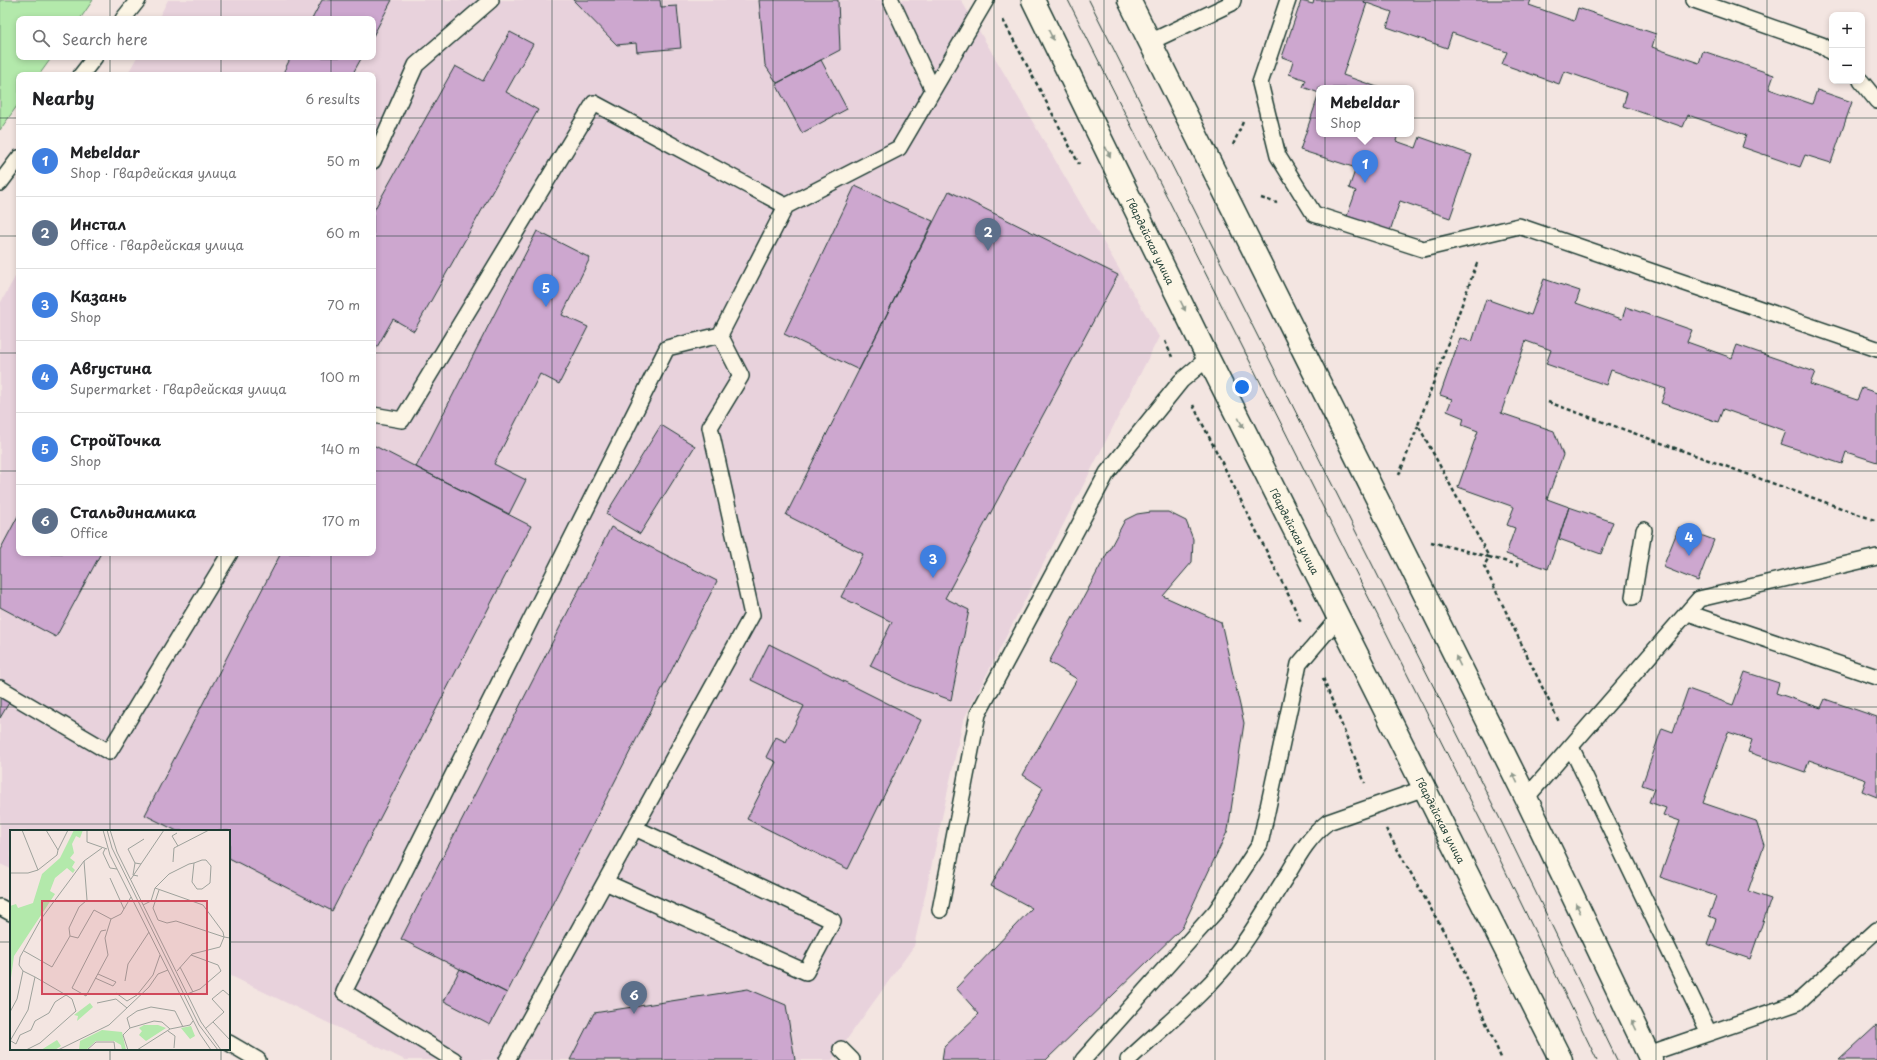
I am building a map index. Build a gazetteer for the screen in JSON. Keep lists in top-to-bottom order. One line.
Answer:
{"streets":{"main road":["Гвардейская улица"]},"page":{"map_buttons":["+","−"],"search":"Search here","heading":["Nearby","6 results"],"popup":["Mebeldar","Shop"],"list":[{"mark":"1","name":"Mebeldar","note":"Shop · Гвардейская улица","value":"50 m"},{"mark":"2","name":"Инстал","note":"Office · Гвардейская улица","value":"60 m"},{"mark":"3","name":"Казань","note":"Shop","value":"70 m"},{"mark":"4","name":"Августина","note":"Supermarket · Гвардейская улица","value":"100 m"},{"mark":"5","name":"СтройТочка","note":"Shop","value":"140 m"},{"mark":"6","name":"Стальдинамика","note":"Office","value":"170 m"}],"pins":["1","2","5","4","3","6"]}}
